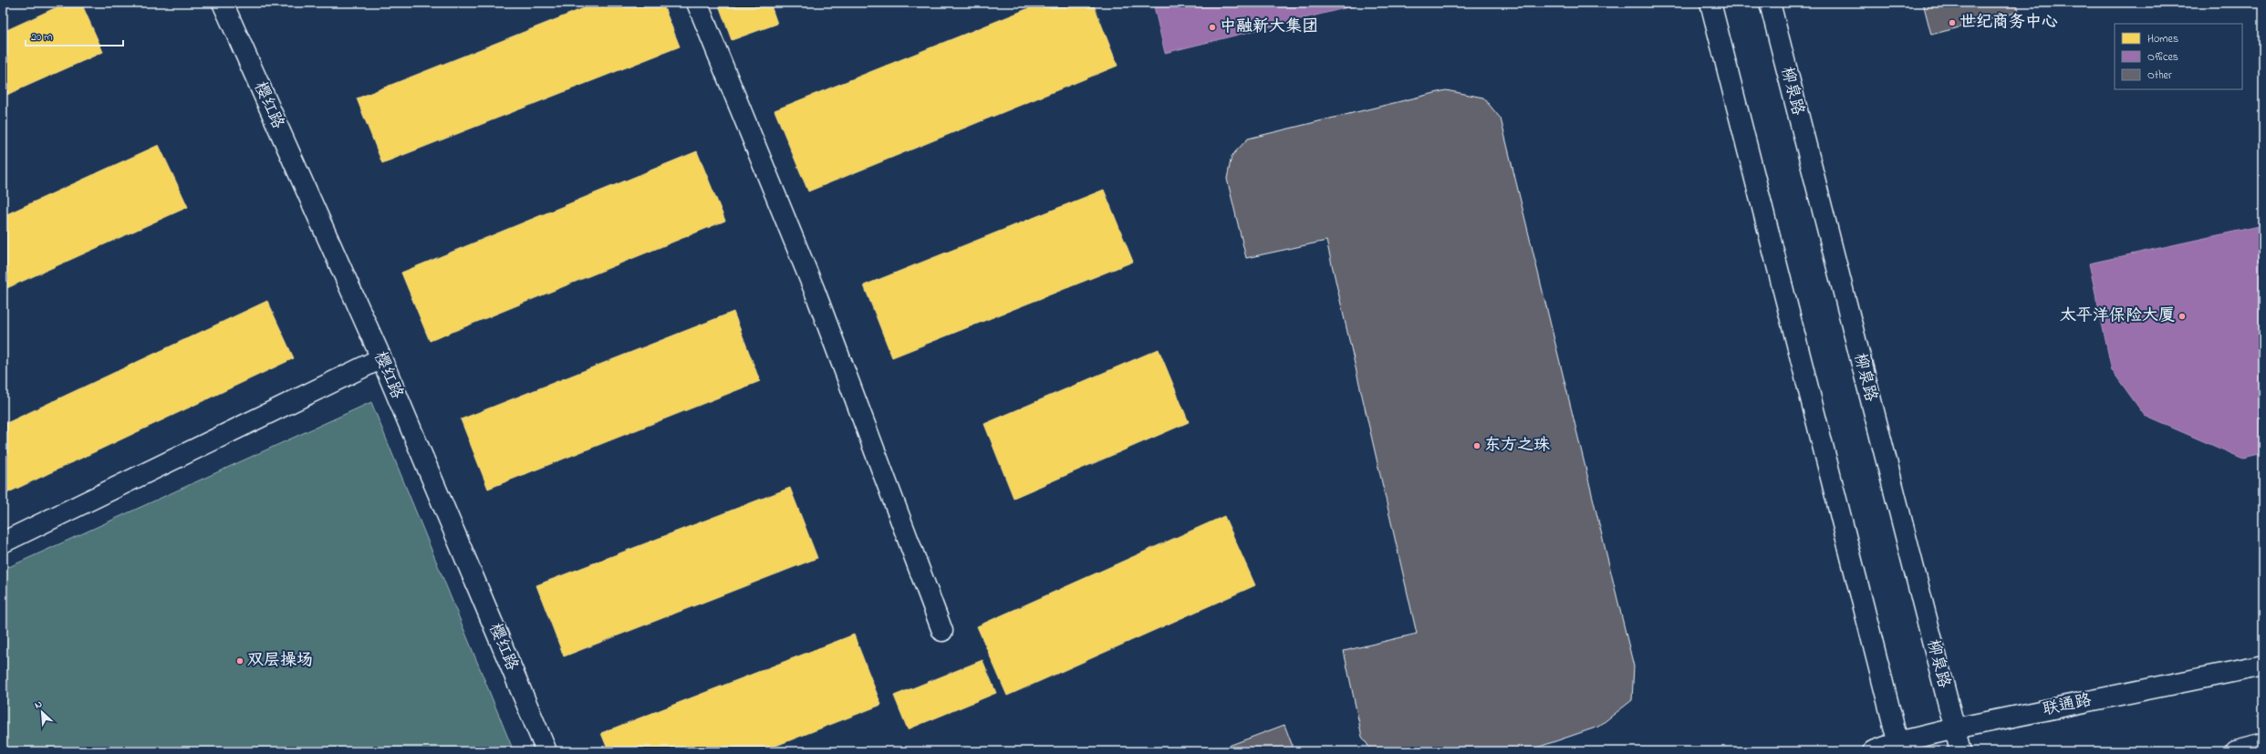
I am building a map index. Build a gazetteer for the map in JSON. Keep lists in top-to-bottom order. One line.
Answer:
{"streets":{"main road":["柳泉路","樱红路","联通路"]},"crossings":[["柳泉路","联通路"]],"places":["世纪商务中心","中融新大集团","太平洋保险大厦","东方之珠","双层操场"],"legend":["Homes","Offices","Other"],"scale_bar":"20 m","north":"top left"}
